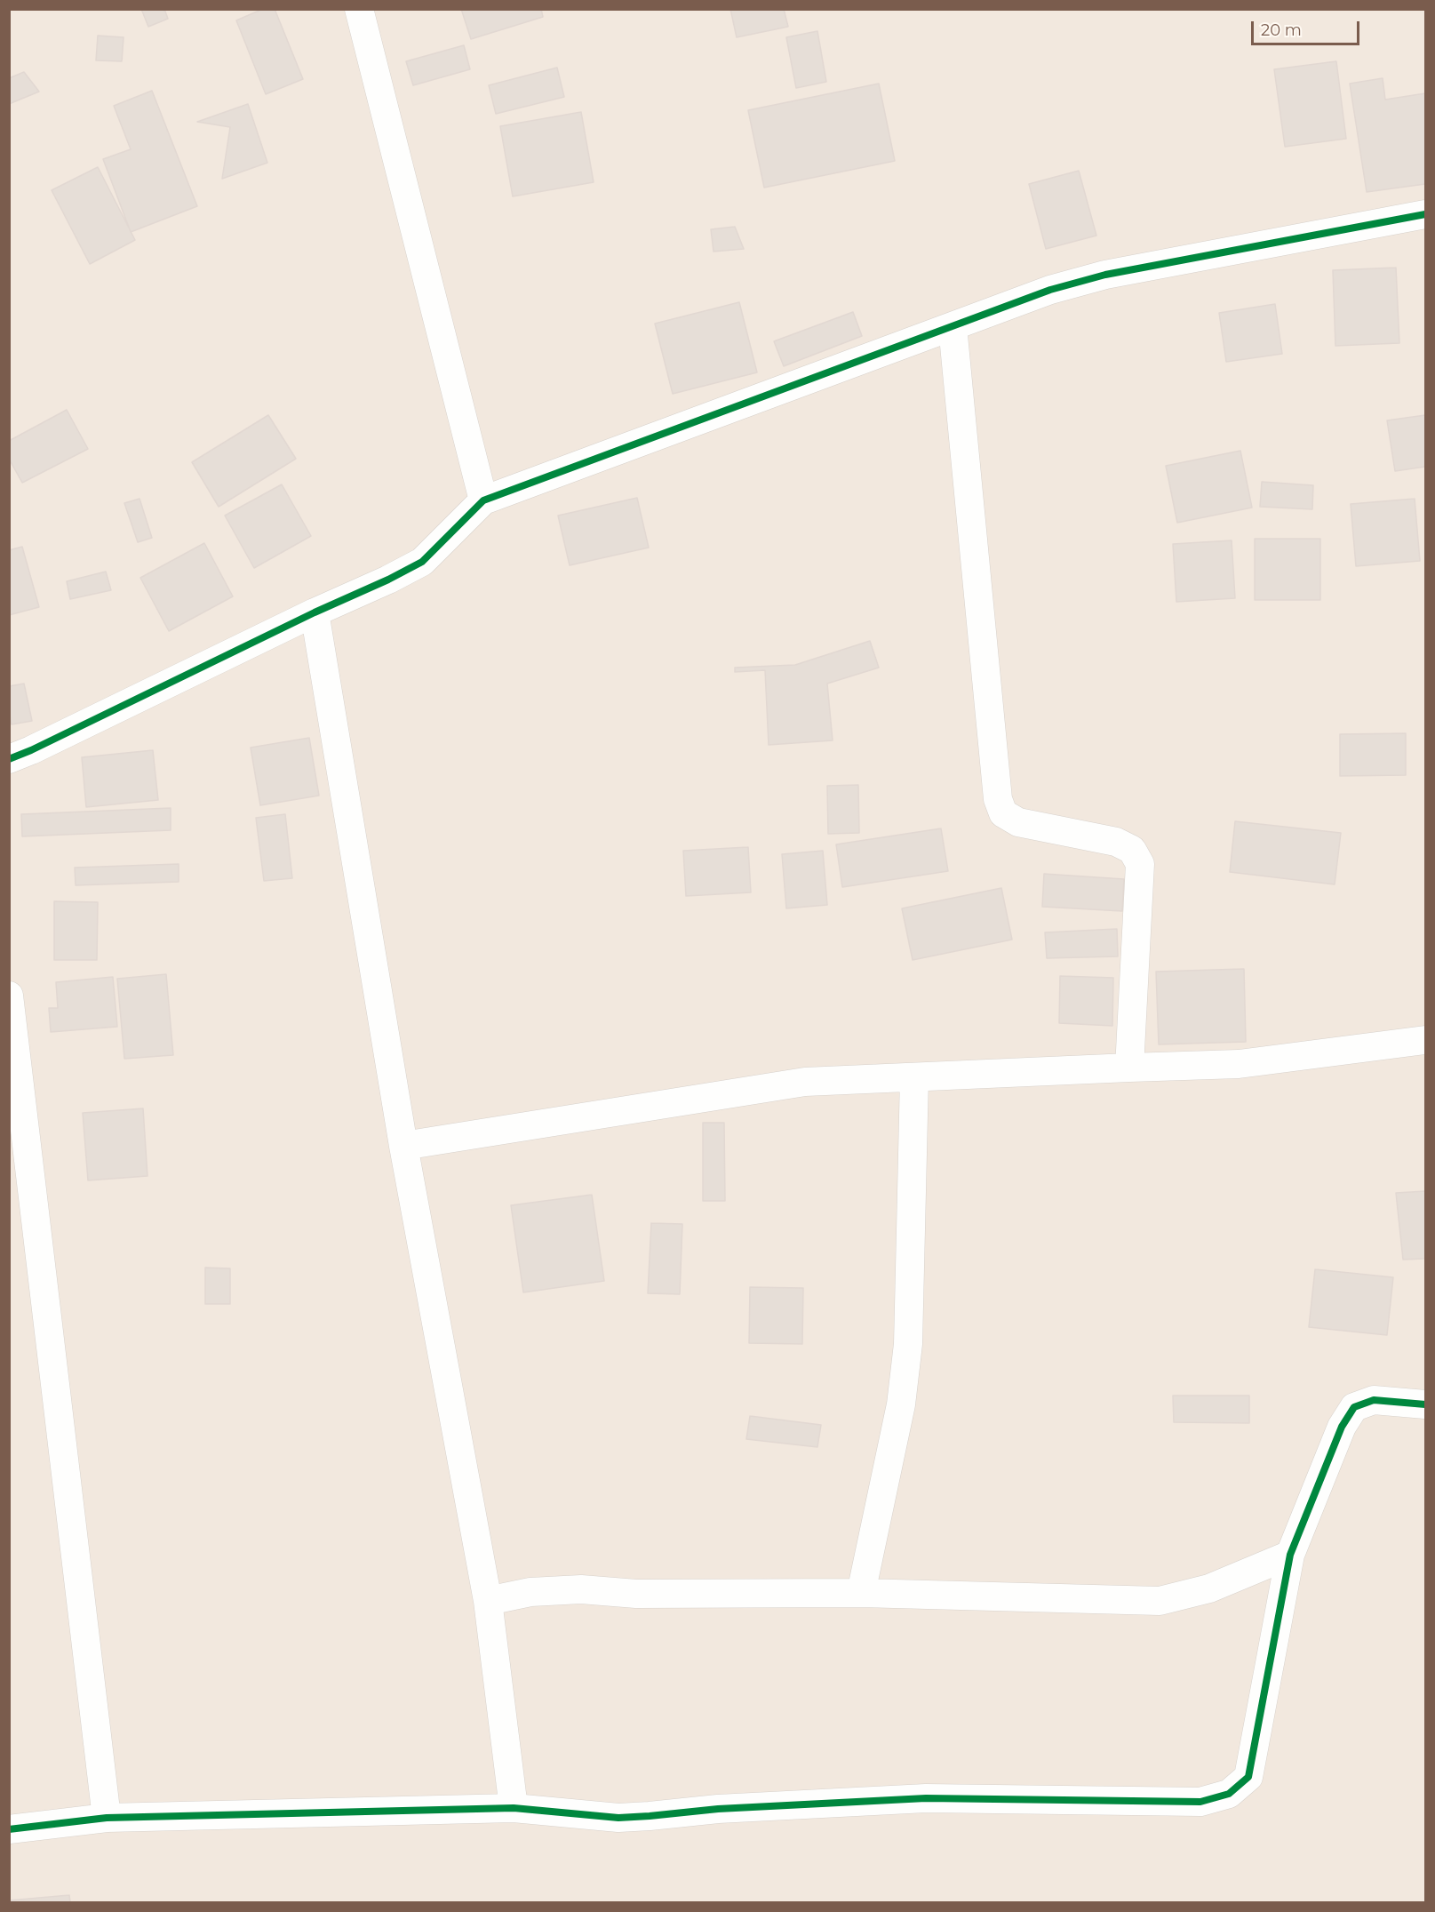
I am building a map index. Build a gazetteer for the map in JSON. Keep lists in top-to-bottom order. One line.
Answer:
{"scale_bar":"20 m"}
